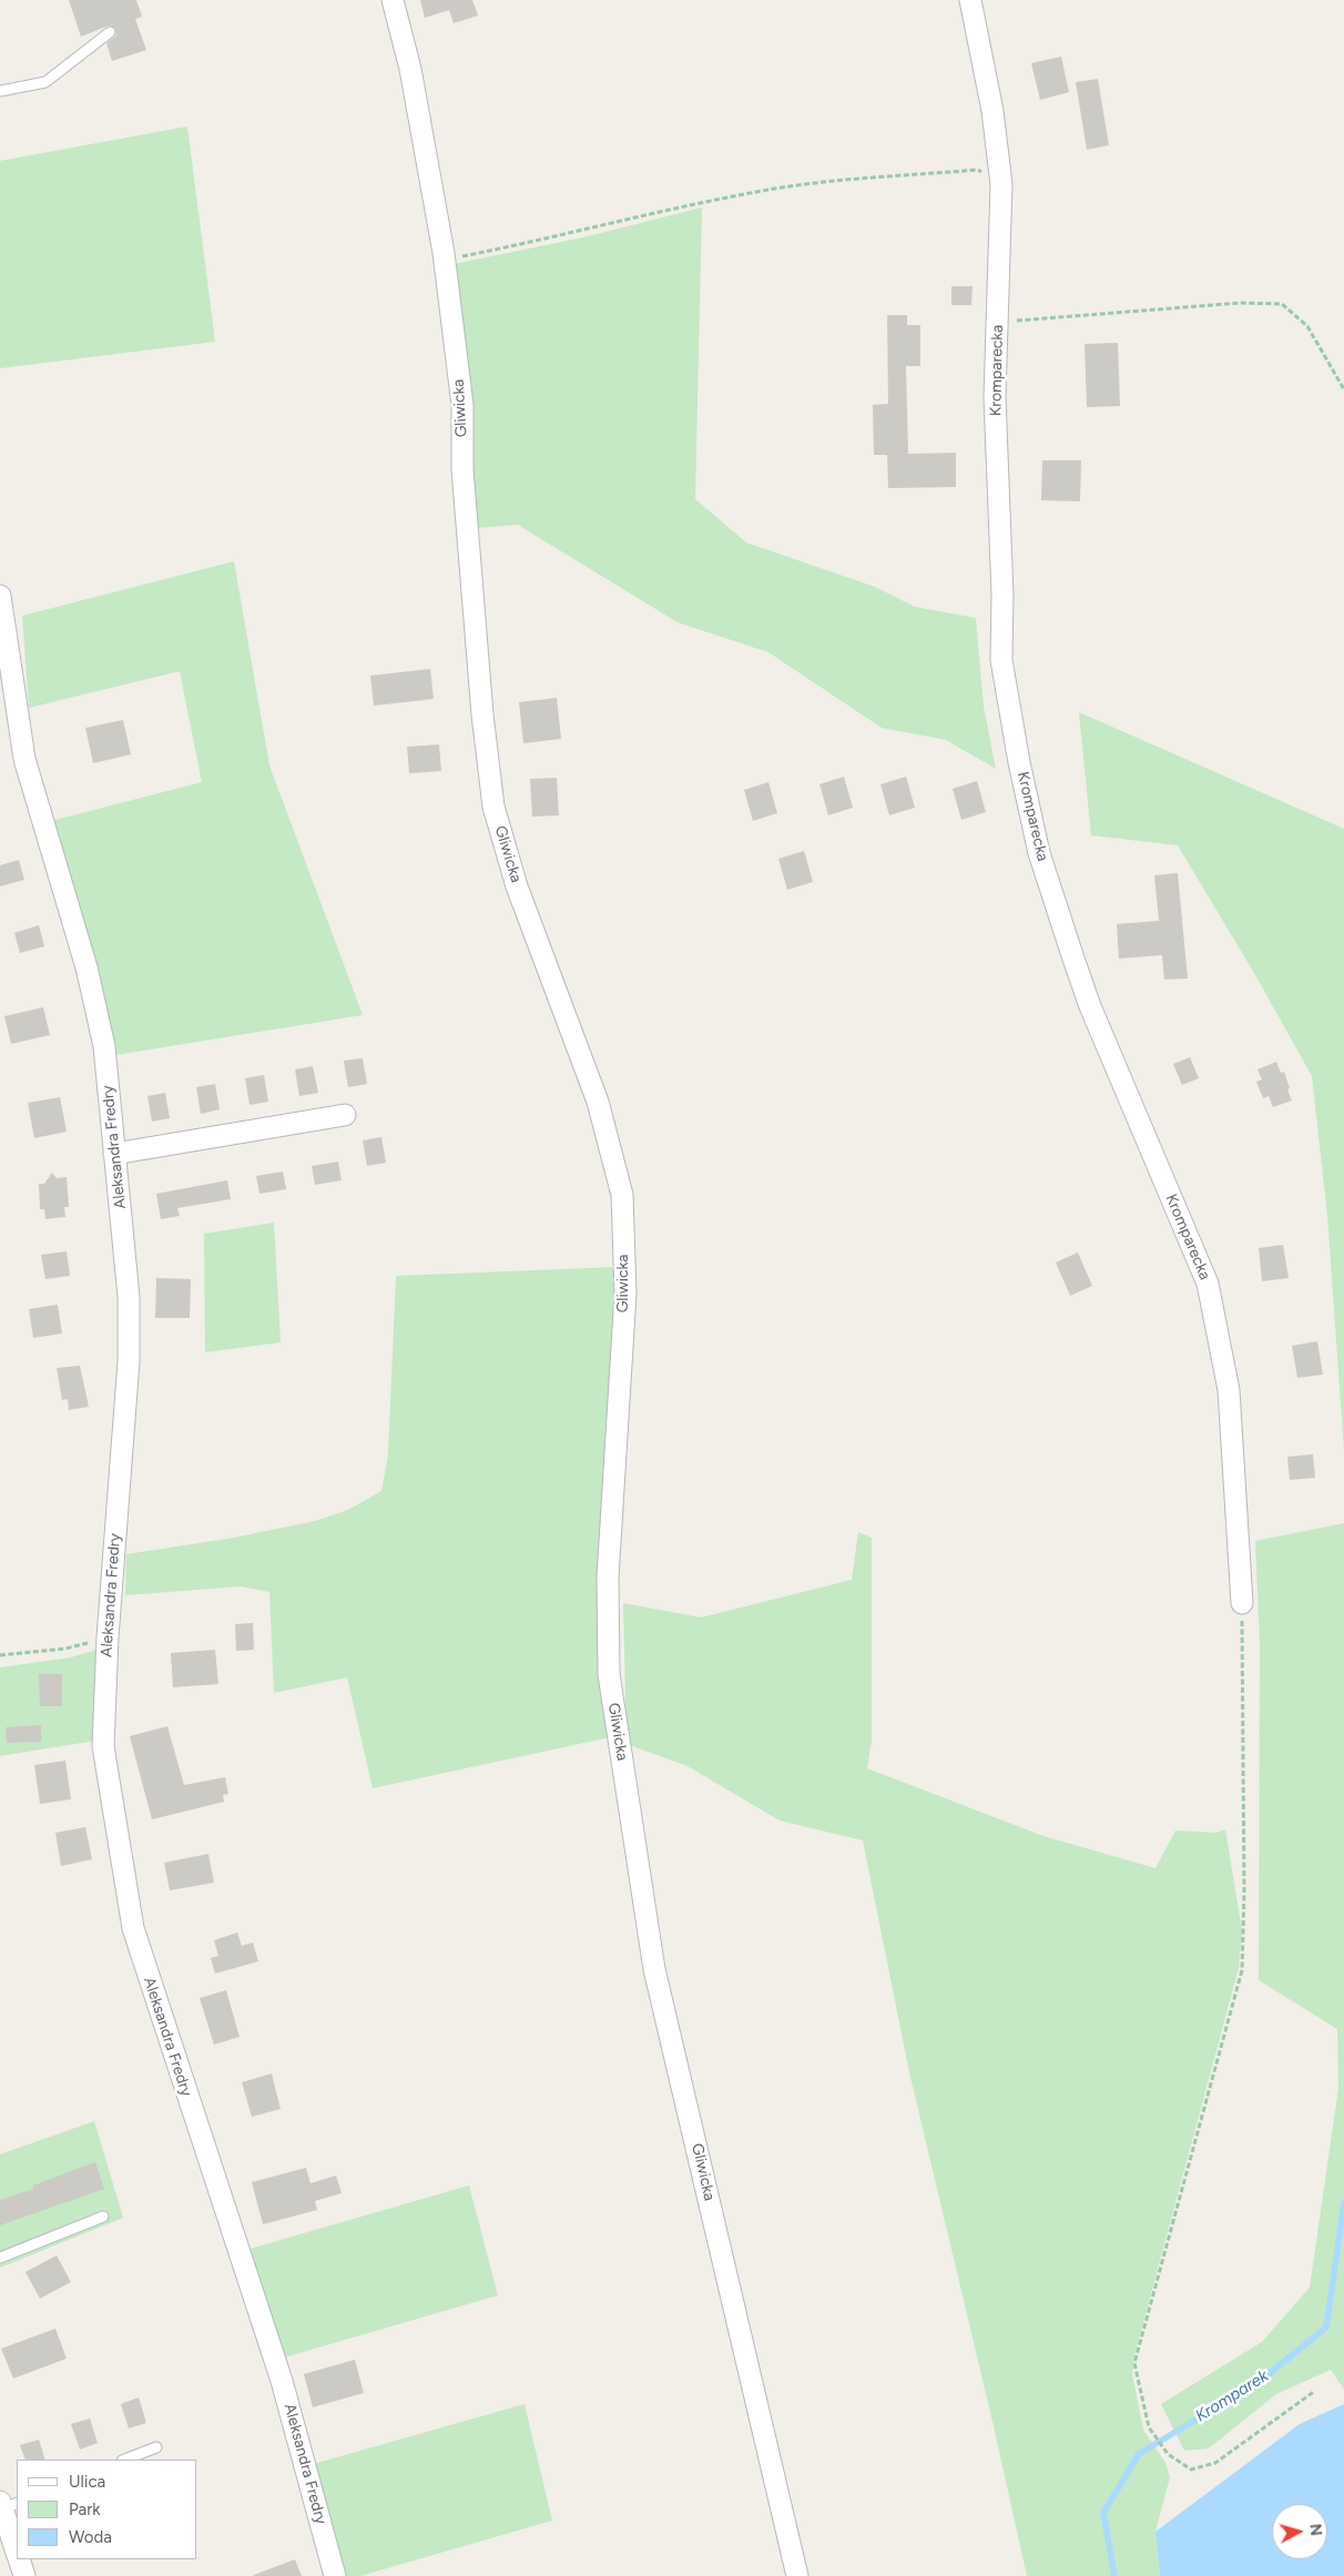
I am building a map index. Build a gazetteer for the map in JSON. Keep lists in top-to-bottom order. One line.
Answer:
{"streets":{"street":["Kromparecka","Gliwicka","Aleksandra Fredry"]},"water":["Kromparek"],"legend":["Ulica","Park","Woda"],"north":"right"}
